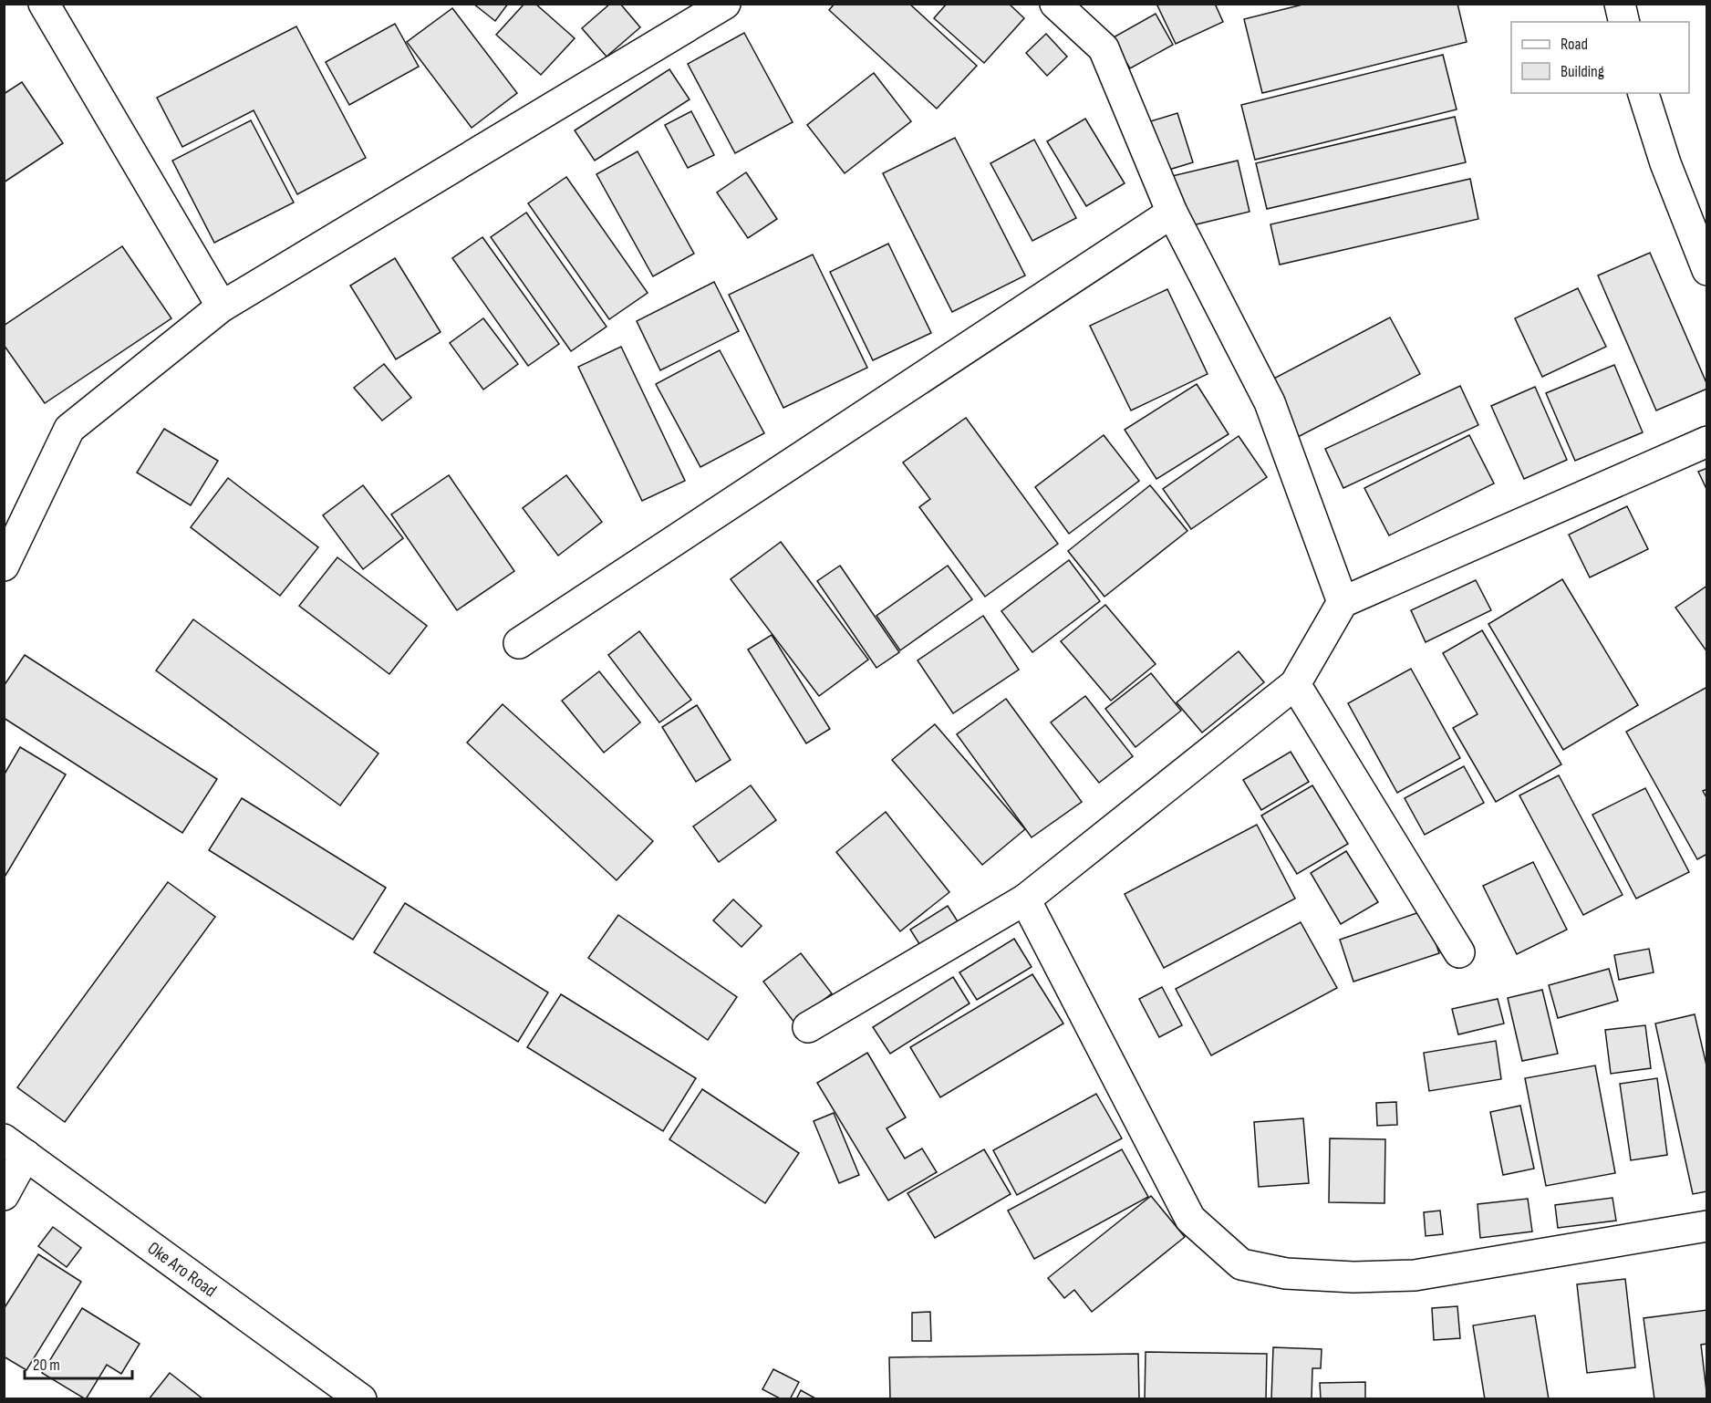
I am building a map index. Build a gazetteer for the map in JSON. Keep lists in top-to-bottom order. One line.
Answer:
{"streets":{"street":["Oke Aro Road"]},"legend":["Road","Building"],"scale_bar":"20 m"}
